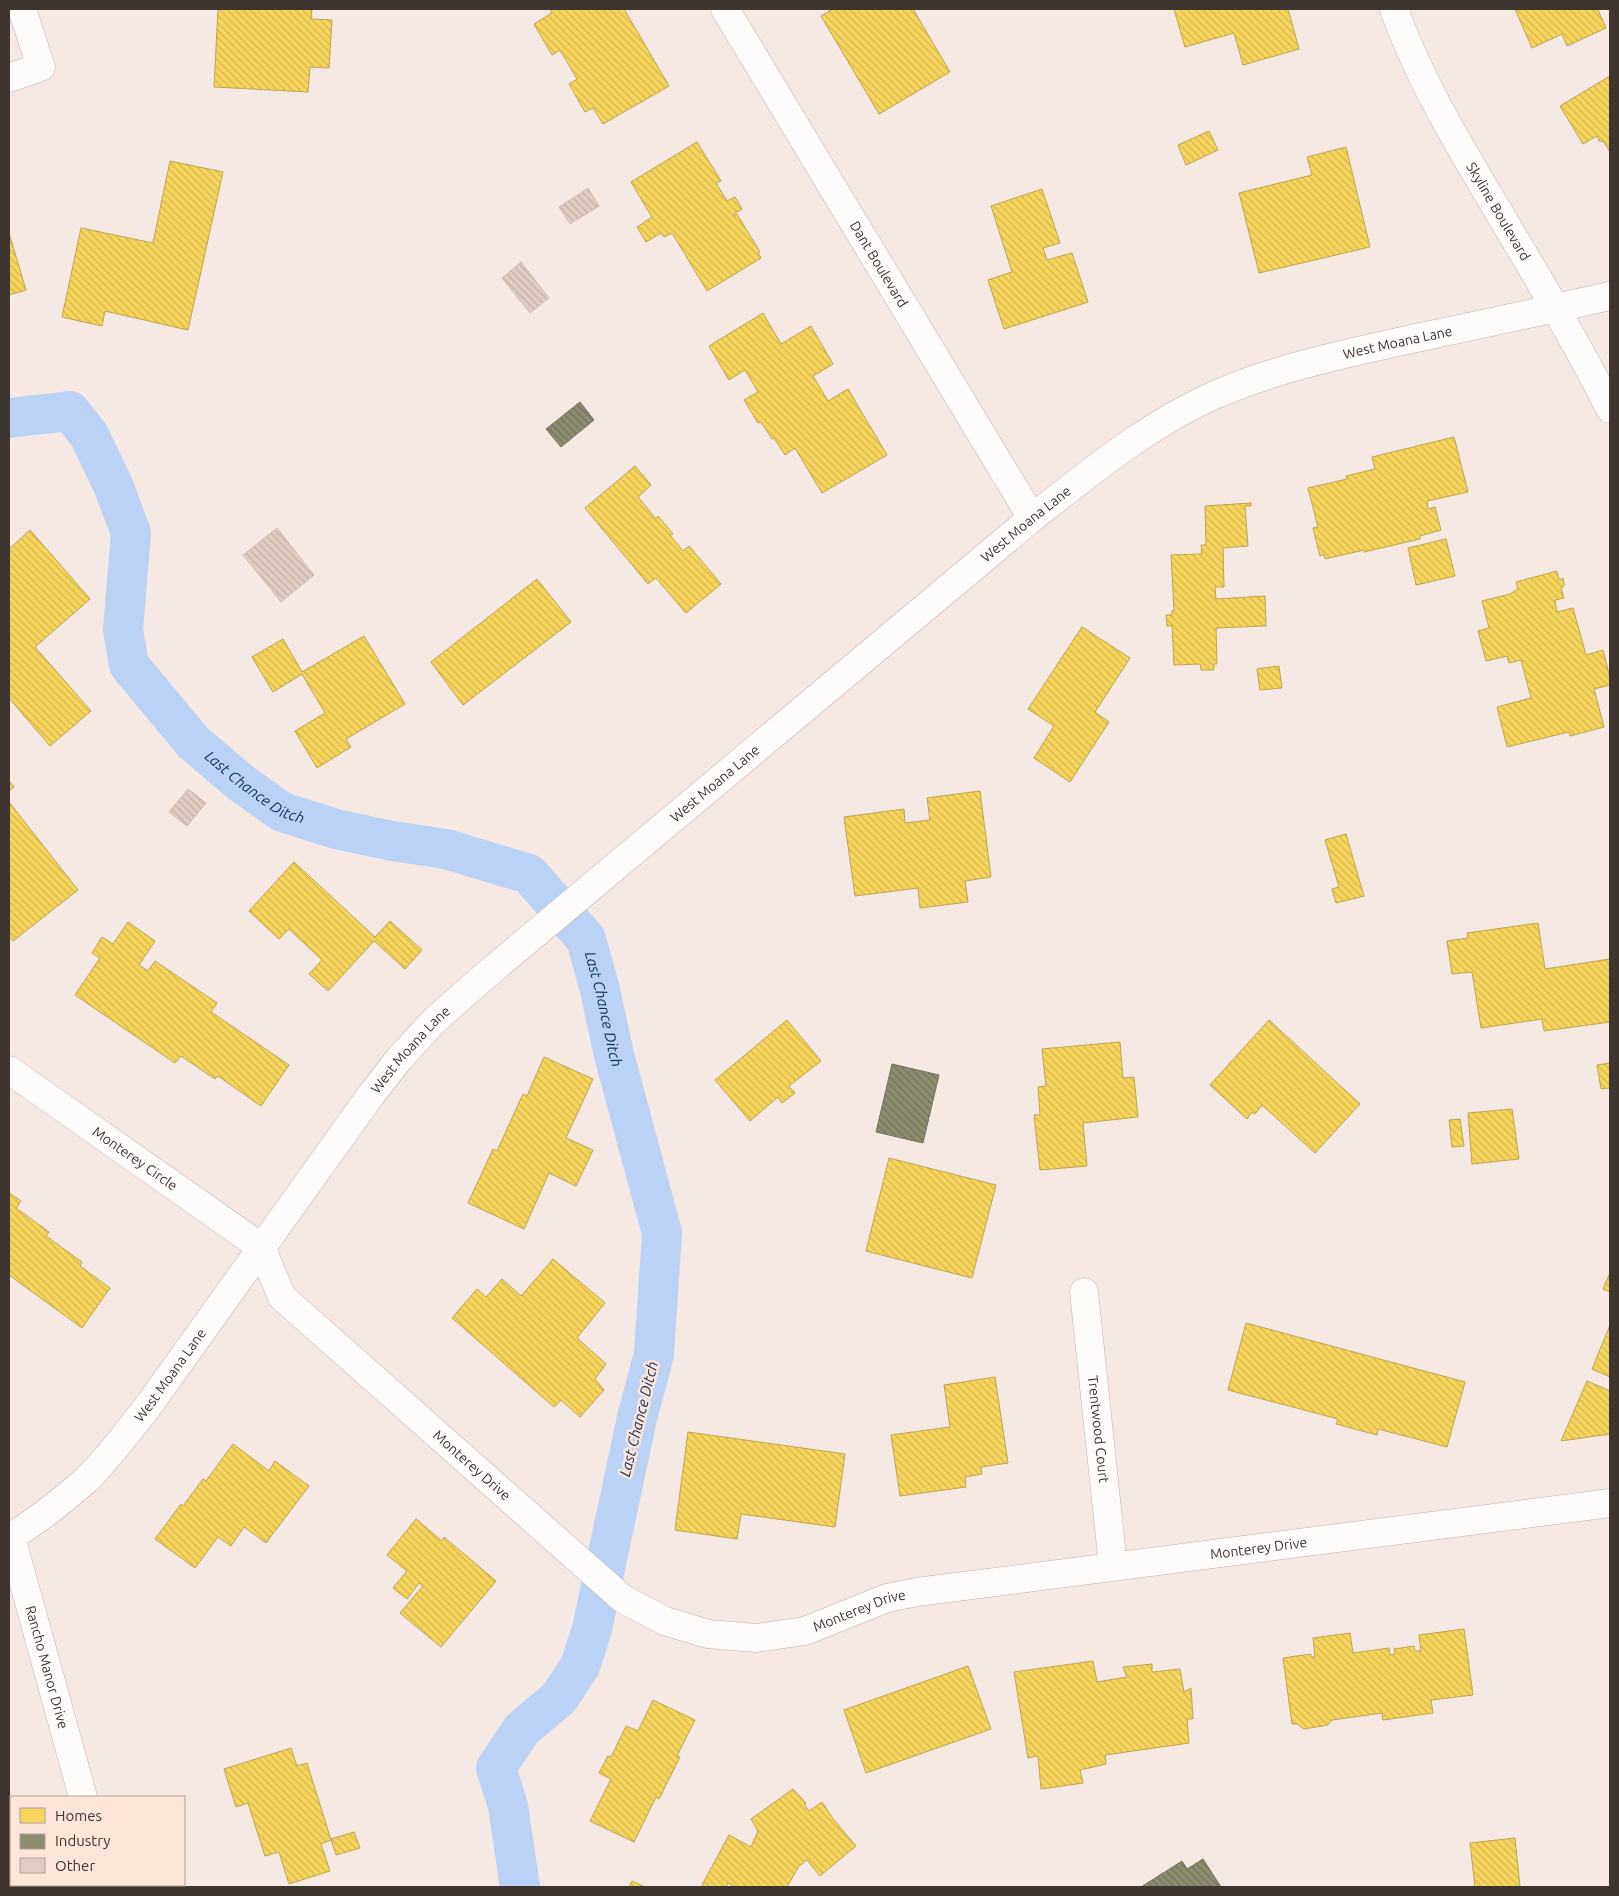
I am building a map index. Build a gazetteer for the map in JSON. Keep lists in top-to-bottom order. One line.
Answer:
{"streets":{"street":["Skyline Boulevard","Dant Boulevard","West Moana Lane","Monterey Circle","Trentwood Court","Monterey Drive","Rancho Manor Drive"]},"crossings":[["Skyline Boulevard","West Moana Lane"],["Dant Boulevard","West Moana Lane"],["West Moana Lane","Monterey Circle"],["West Moana Lane","Monterey Drive"],["West Moana Lane","Rancho Manor Drive"],["Monterey Circle","Monterey Drive"],["Trentwood Court","Monterey Drive"]],"water":["Last Chance Ditch"],"legend":["Homes","Industry","Other"]}
